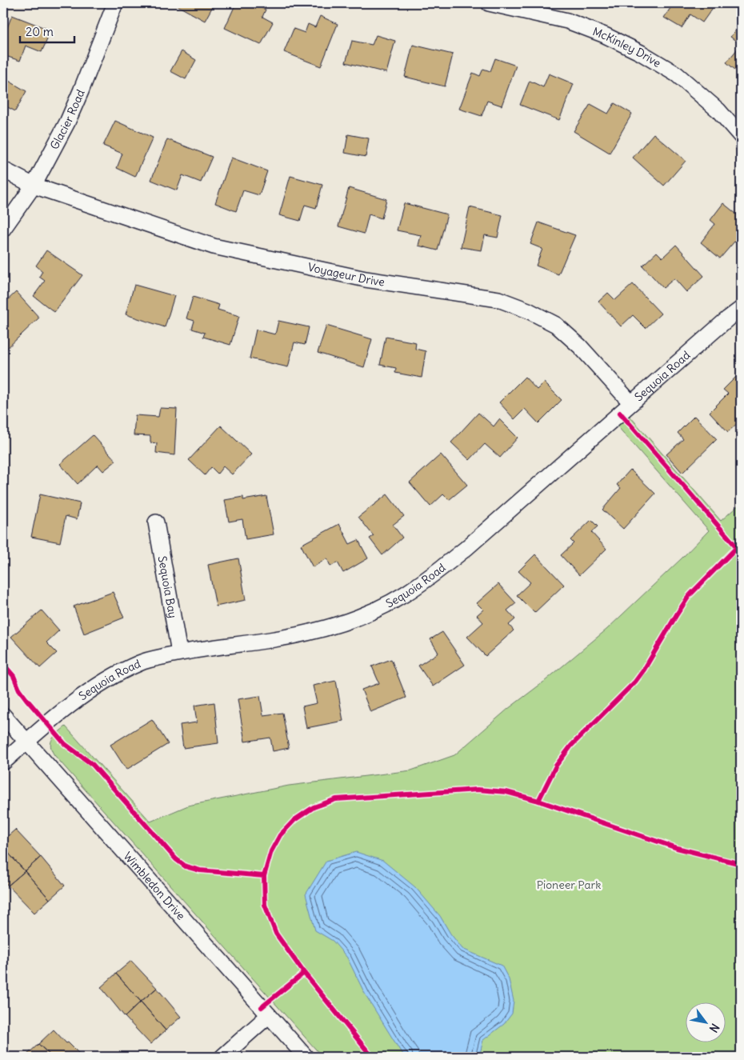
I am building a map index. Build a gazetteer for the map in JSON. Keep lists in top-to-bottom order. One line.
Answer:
{"streets":{"street":["McKinley Drive","Glacier Road","Voyageur Drive","Sequoia Road","Sequoia Bay","Wimbledon Drive"]},"crossings":[["Glacier Road","Voyageur Drive"],["Voyageur Drive","Sequoia Road"],["Sequoia Road","Sequoia Bay"],["Sequoia Road","Wimbledon Drive"]],"parks":["Pioneer Park"],"scale_bar":"20 m","north":"bottom right"}
